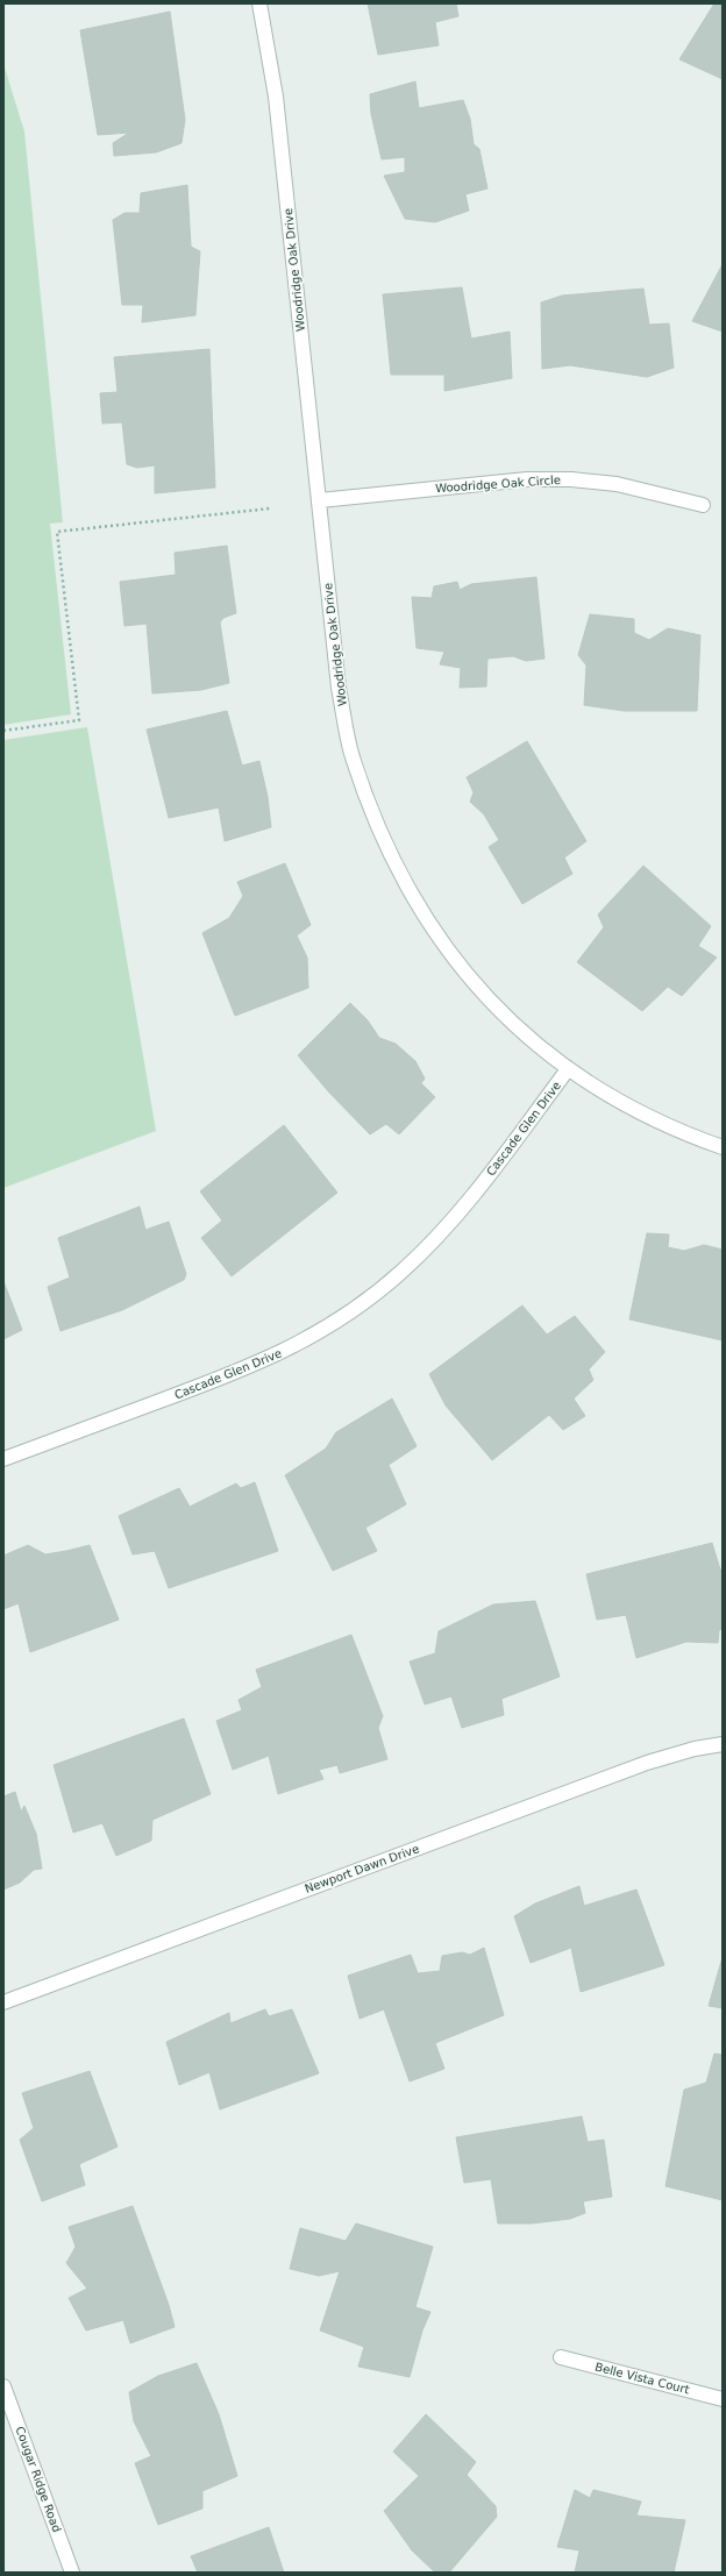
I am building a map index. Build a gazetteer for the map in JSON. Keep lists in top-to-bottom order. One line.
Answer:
{"streets":{"street":["Woodridge Oak Drive","Woodridge Oak Circle","Cascade Glen Drive","Newport Dawn Drive","Belle Vista Court","Cougar Ridge Road"]},"crossings":[["Woodridge Oak Drive","Woodridge Oak Circle"],["Woodridge Oak Drive","Cascade Glen Drive"]]}
